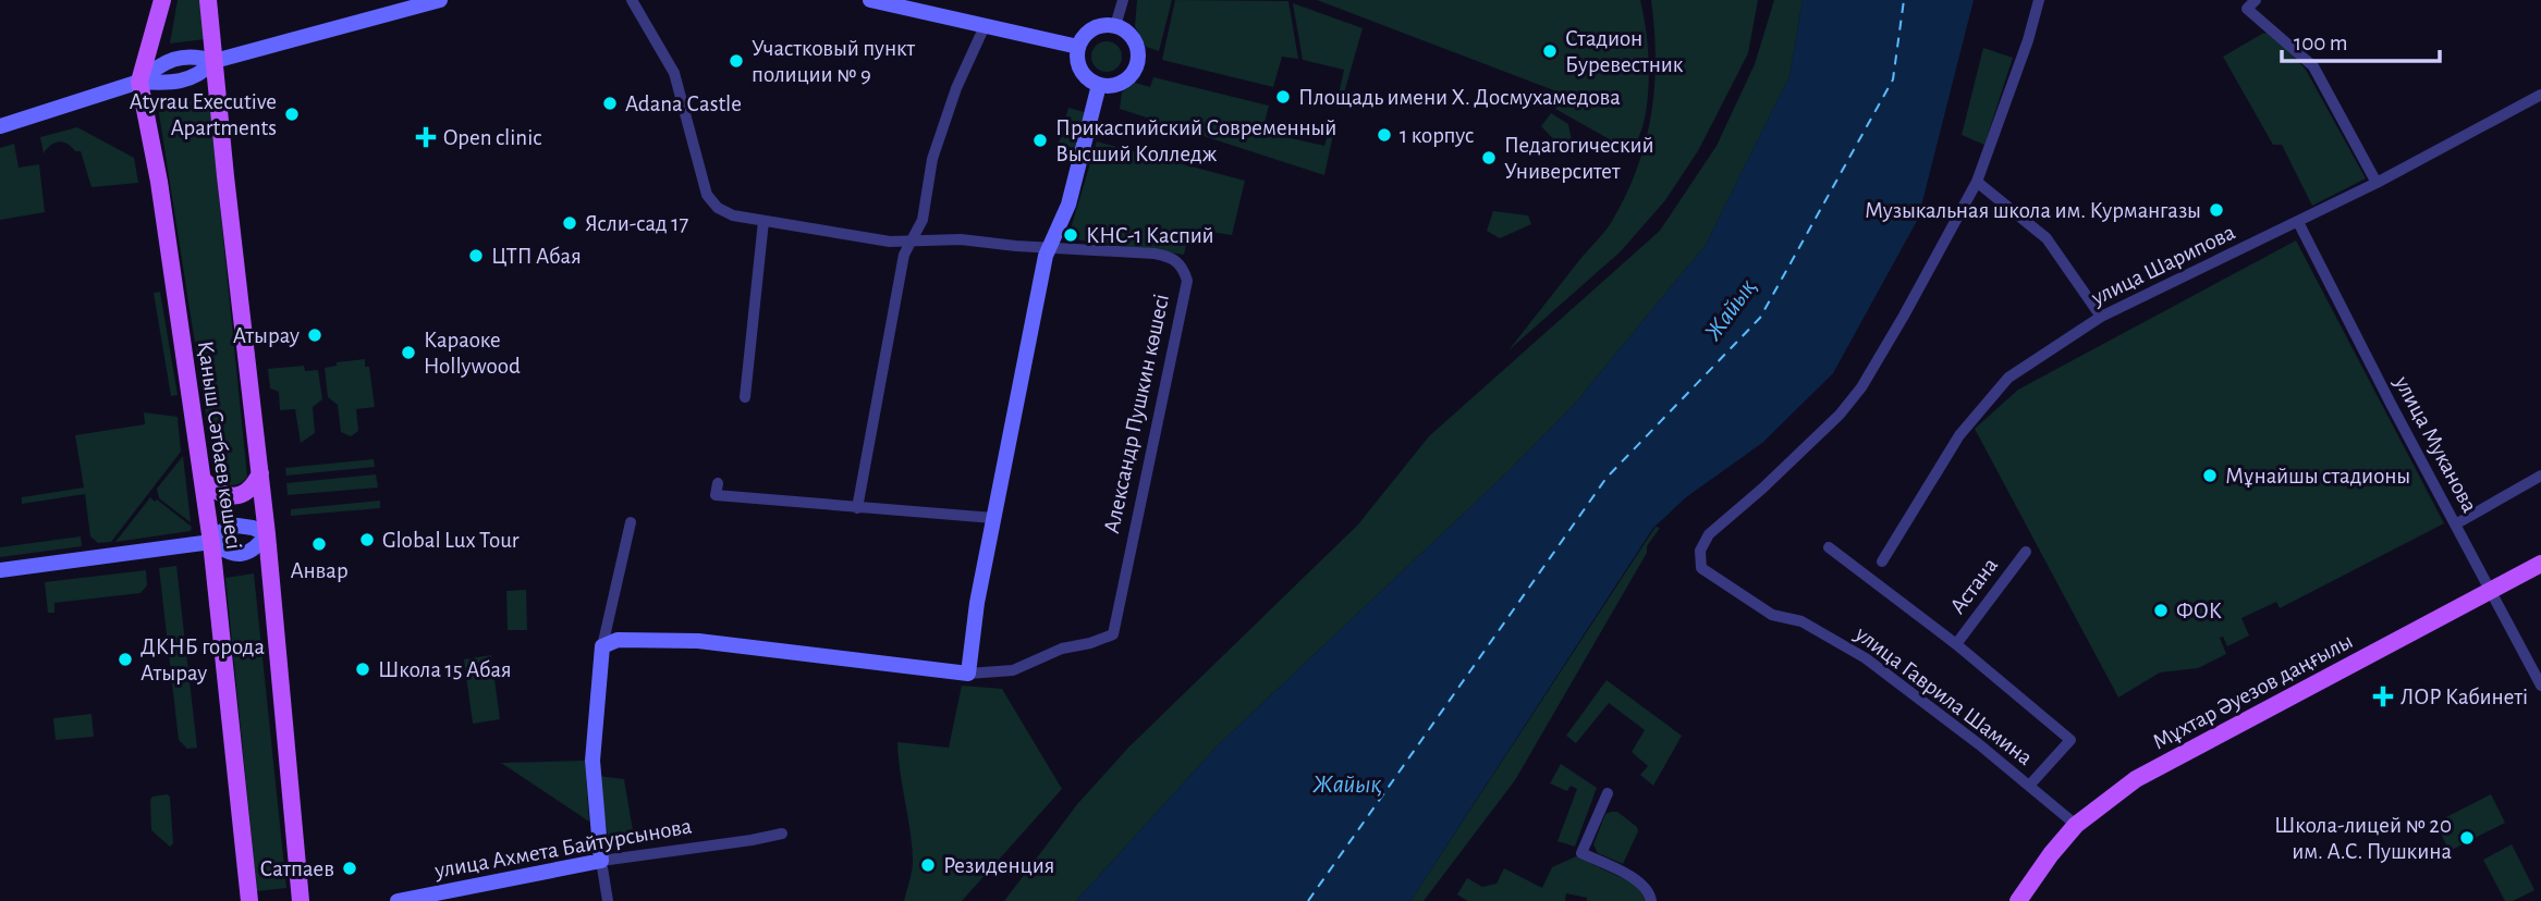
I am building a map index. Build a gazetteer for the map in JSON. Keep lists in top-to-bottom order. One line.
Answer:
{"streets":{"main road":["Қаныш Сәтбаев көшесі","Мұхтар Әуезов даңғылы"],"street":["улица Шарипова","Александр Пушкин көшесі","улица Муканова","Астана","улица Гаврила Шамина","улица Ахмета Байтурсынова"]},"crossings":[["улица Шарипова","улица Муканова"],["улица Муканова","Мұхтар Әуезов даңғылы"],["Мұхтар Әуезов даңғылы","улица Гаврила Шамина"]],"water":["Жайық"],"places":{"other":["Стадион Буревестник","Участковый пункт полиции № 9","Площадь имени Х. Досмухамедова","Adana Сastle","Atyrau Executive Apartments","1 корпус","Прикаспийский Современный Высший Колледж","Педагогический Университет","Музыкальная школа им. Курмангазы","Ясли-сад 17","КНС-1 Каспий","ЦТП Абая","Атырау","Караоке Hollywood","Мұнайшы стадионы","Global Lux Tour","Анвар","ФОК","ДКНБ города Атырау","Школа 15 Абая","Школа-лицей № 20 им. А.С. Пушкина","Резиденция","Сатпаев"],"health":["Open clinic","ЛОР Кабинетi"]},"scale_bar":"100 m"}
